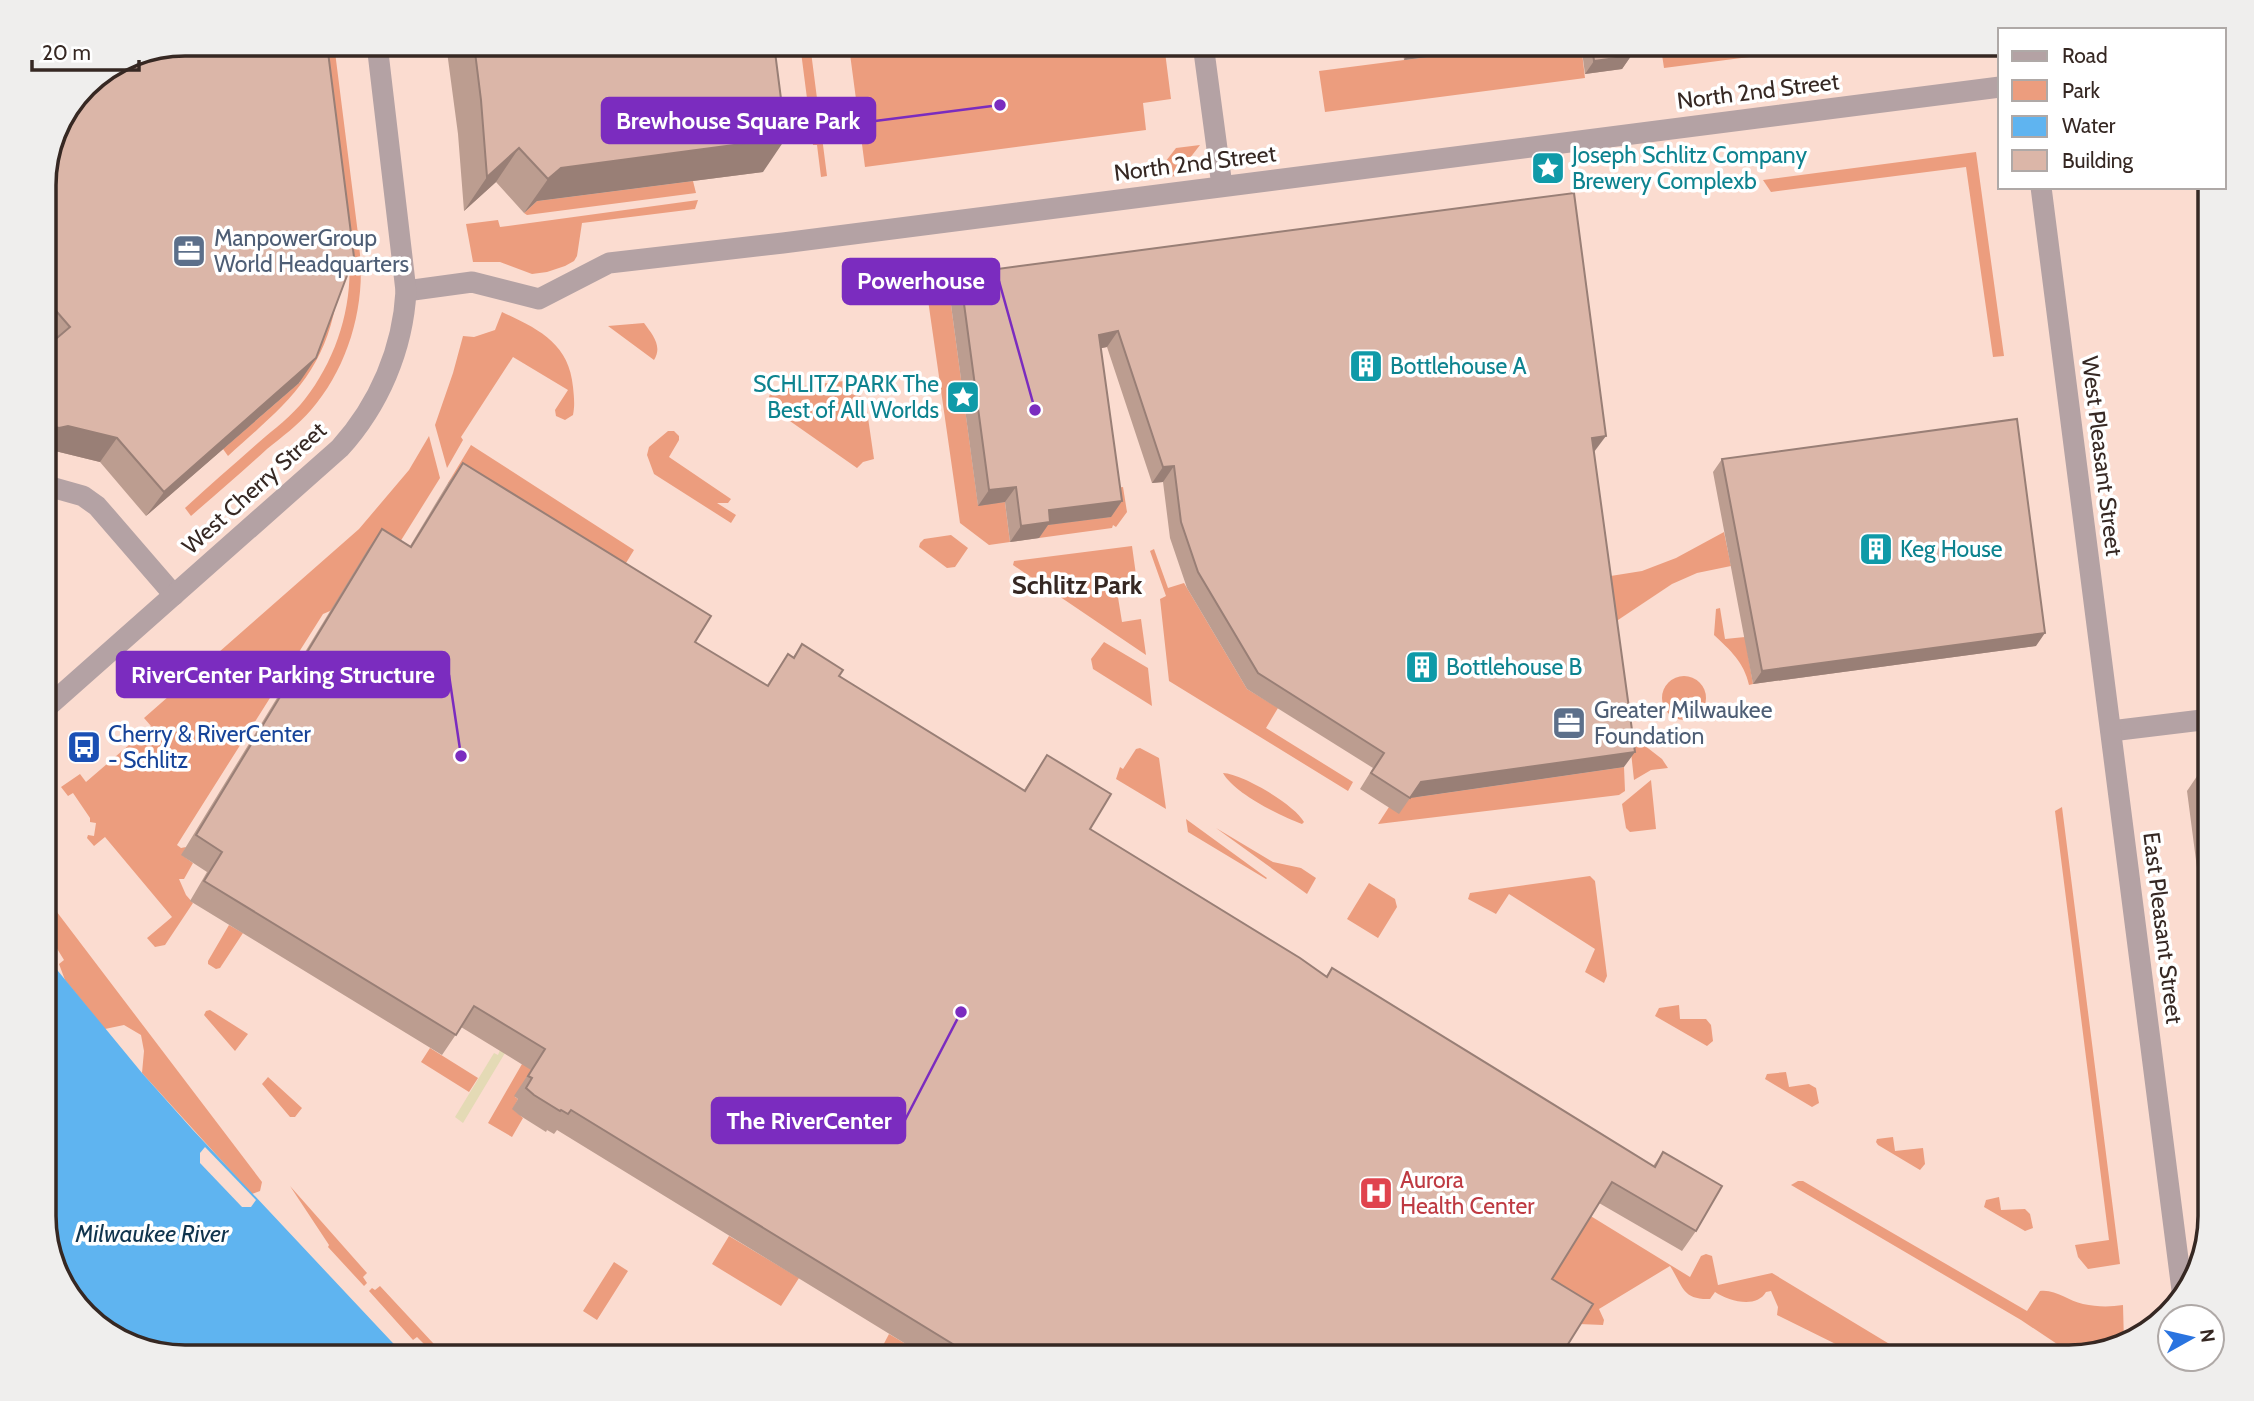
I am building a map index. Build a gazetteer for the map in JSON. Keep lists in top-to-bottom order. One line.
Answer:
{"streets":{"street":["North 2nd Street","West Pleasant Street","West Cherry Street","East Pleasant Street"]},"crossings":[["North 2nd Street","West Cherry Street"],["West Pleasant Street","East Pleasant Street"]],"districts":["Schlitz Park"],"water":["Milwaukee River"],"places":{"other":["Brewhouse Square Park","Powerhouse","RiverCenter Parking Structure","The RiverCenter"],"place":["Joseph Schlitz Company Brewery Complexb","SCHLITZ PARK The Best of All Worlds"],"office":["ManpowerGroup World Headquarters","Greater Milwaukee Foundation"],"building":["Bottlehouse A","Keg House","Bottlehouse B"],"bus stop":["Cherry & RiverCenter - Schlitz"],"hospital":["Aurora Health Center"]},"legend":["Road","Park","Water","Building"],"scale_bar":"20 m","north":"right"}
